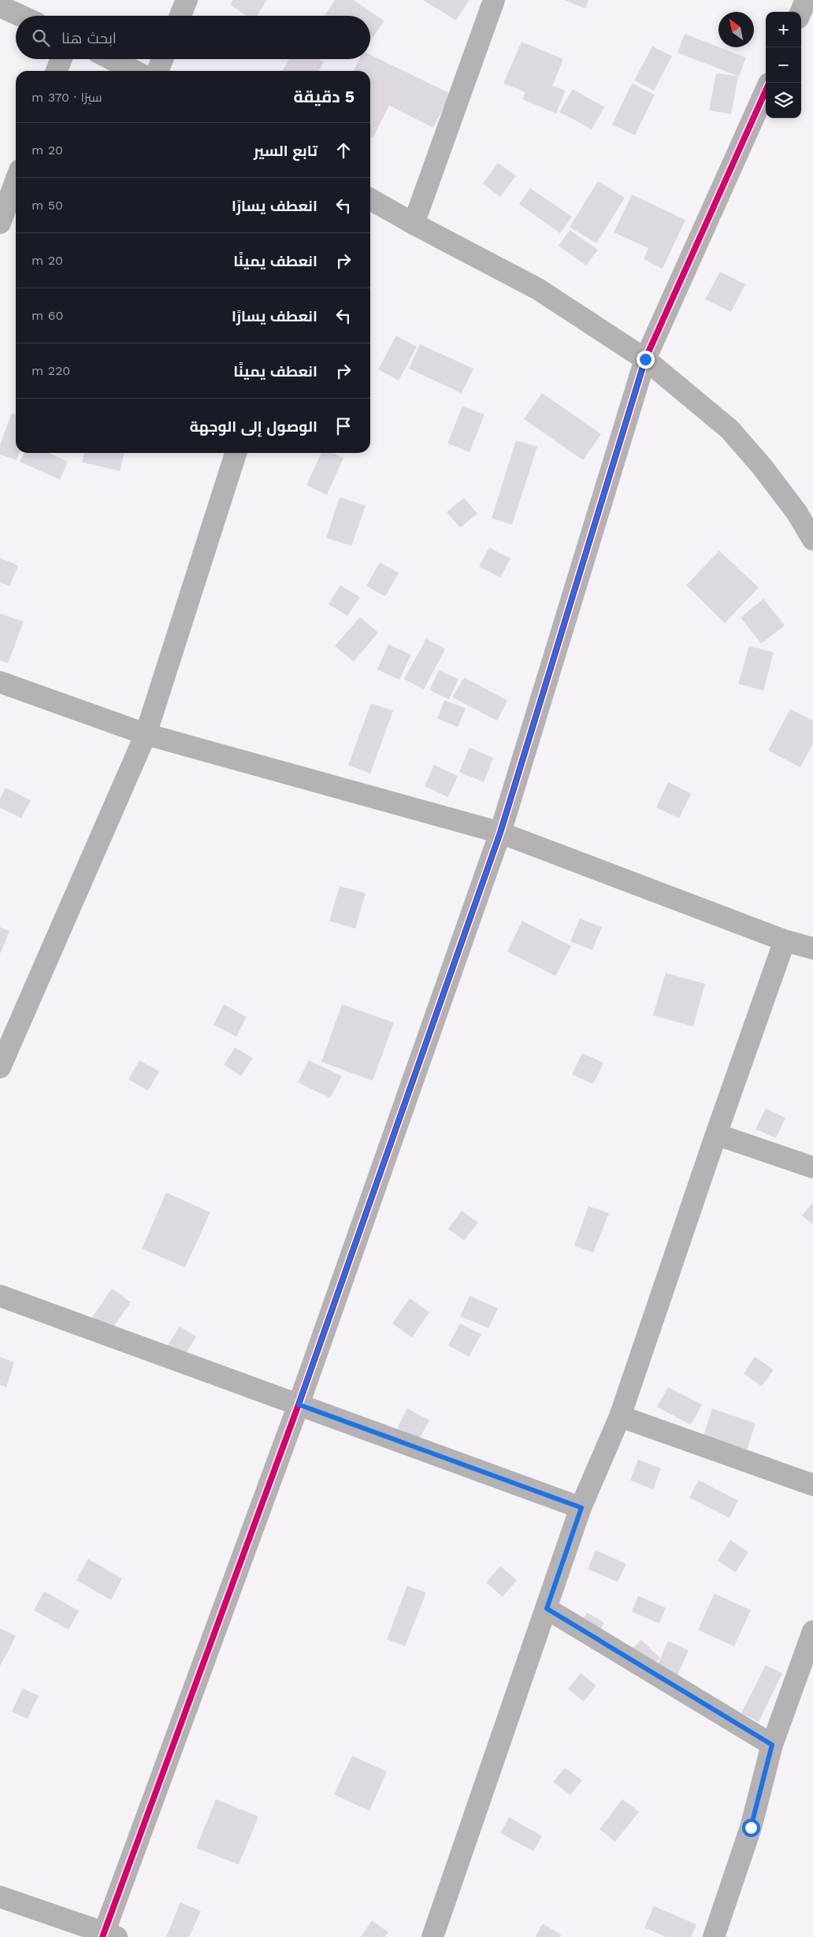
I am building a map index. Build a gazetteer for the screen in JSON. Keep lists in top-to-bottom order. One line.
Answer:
{"north":"top left","page":{"map_buttons":["+","−"],"search":"ابحث هنا","heading":["5 دقيقة","سيرًا · 370 m"],"list":[["تابع السير","20 m"],["انعطف يسارًا","50 m"],["انعطف يمينًا","20 m"],["انعطف يسارًا","60 m"],["انعطف يمينًا","220 m"],"الوصول إلى الوجهة"]}}
